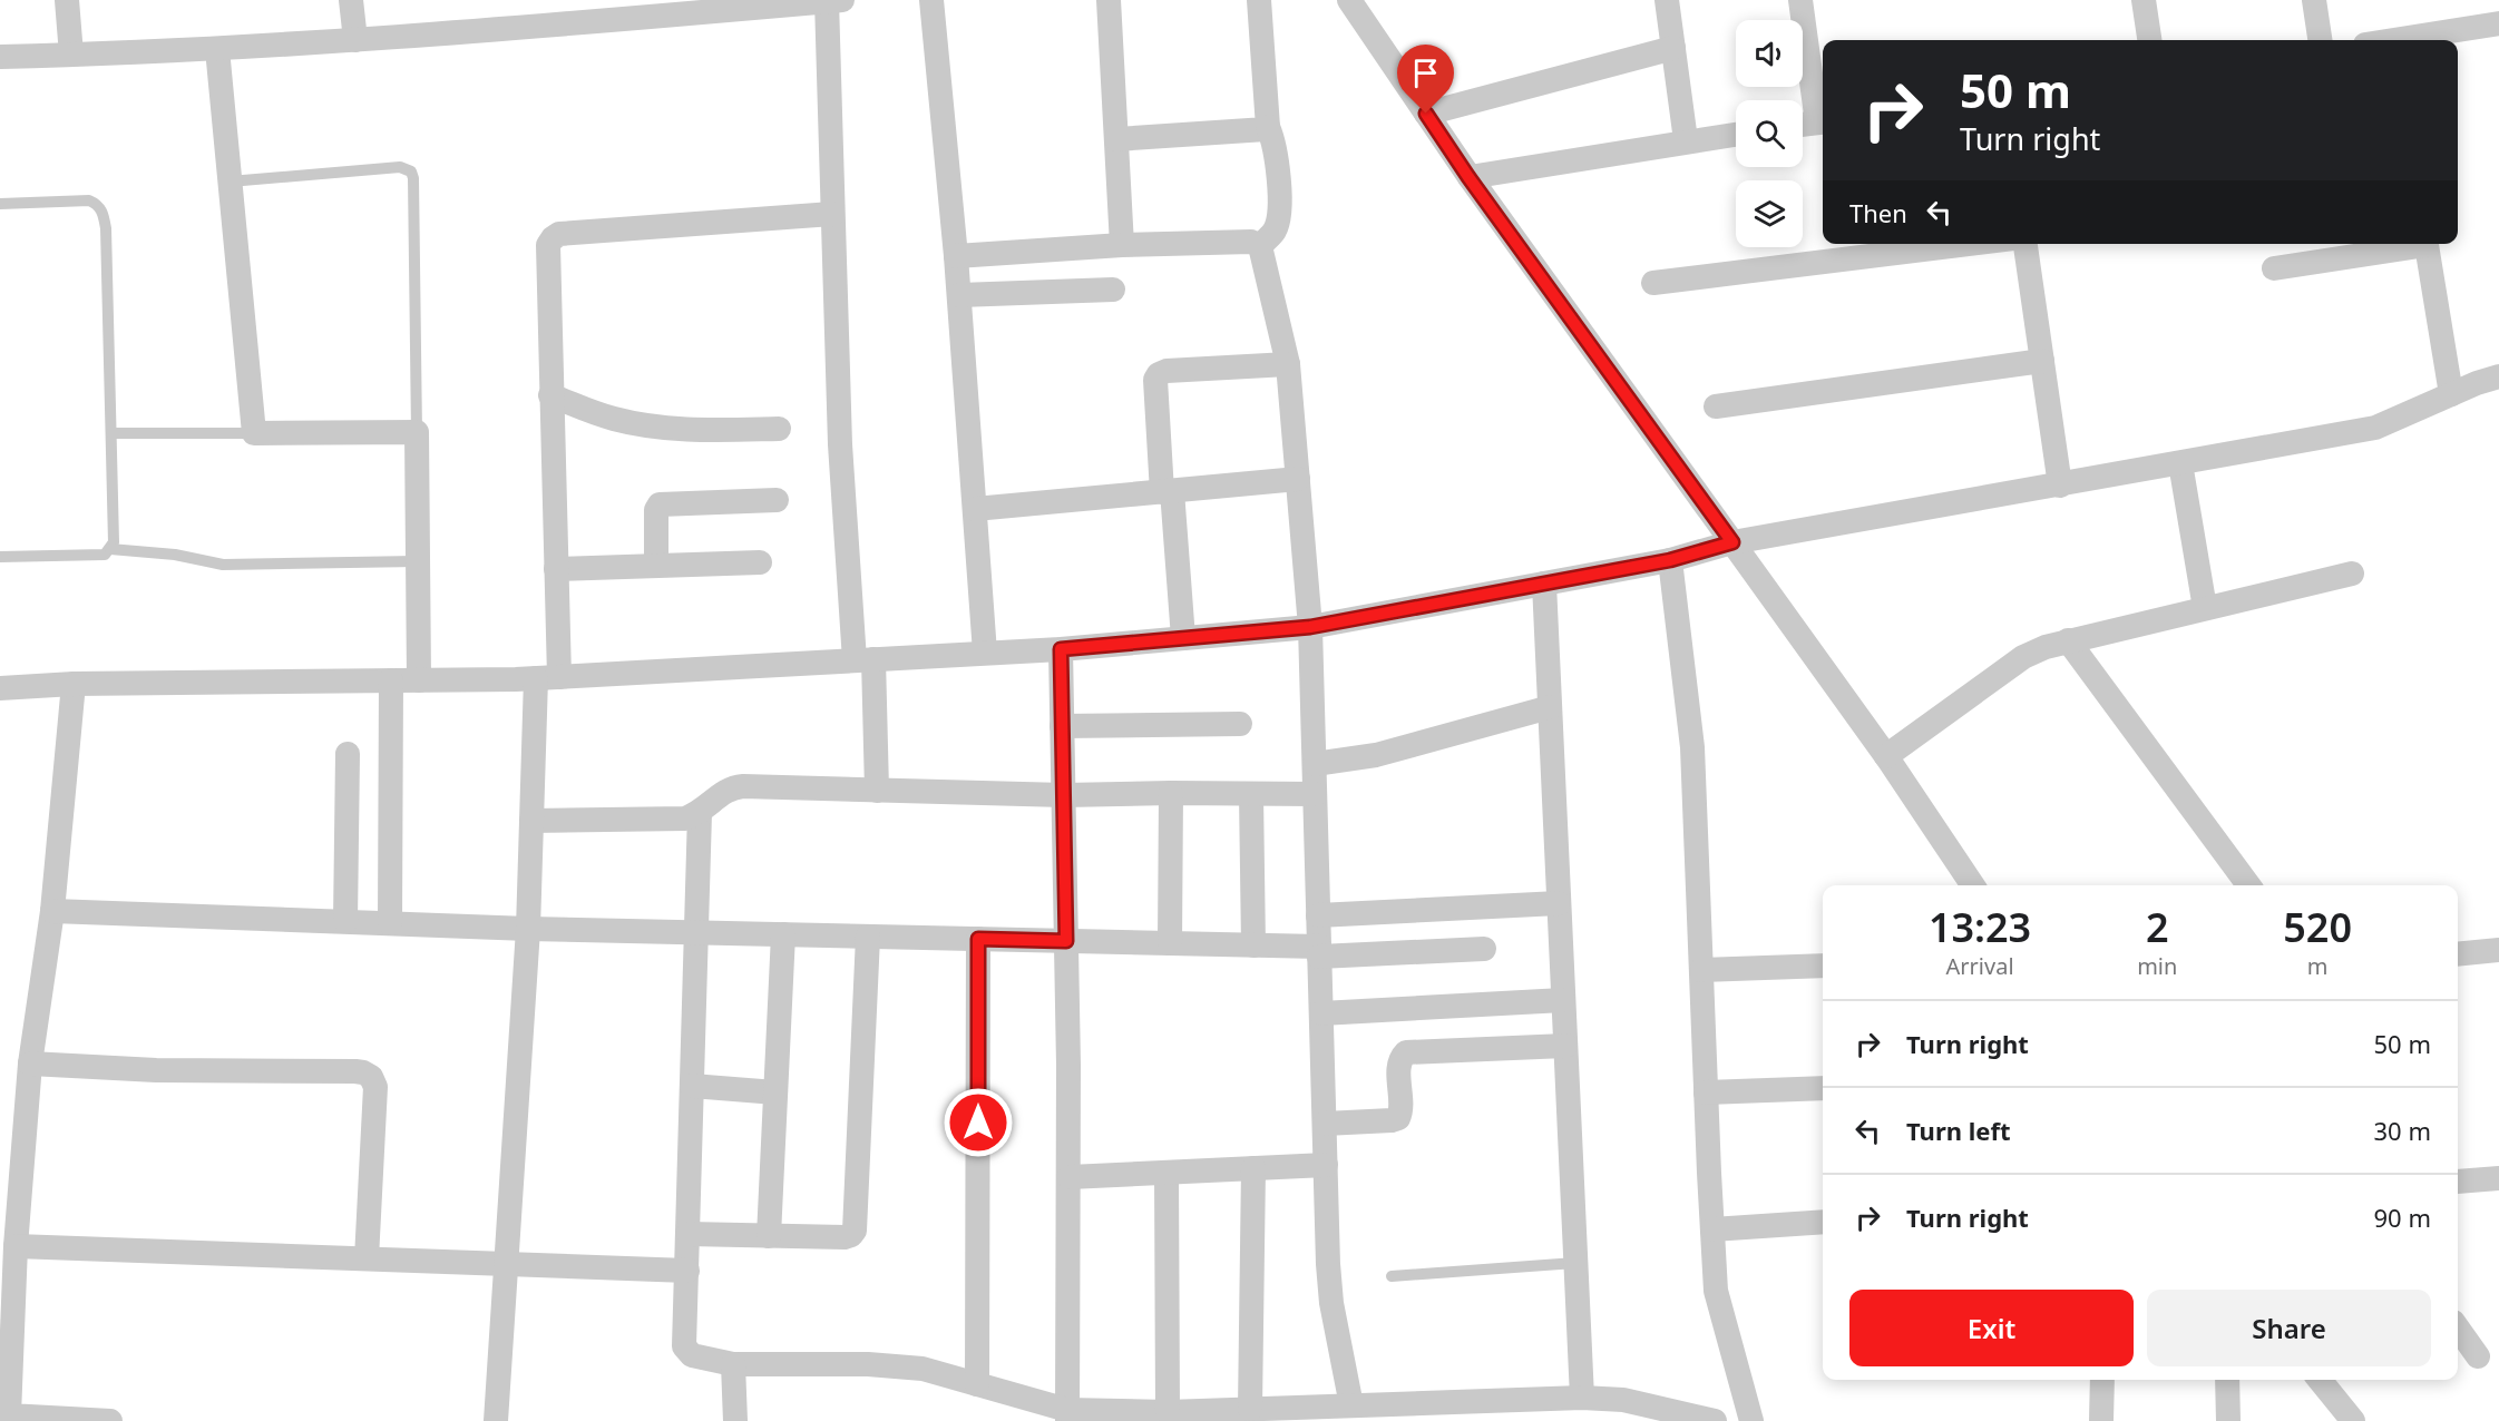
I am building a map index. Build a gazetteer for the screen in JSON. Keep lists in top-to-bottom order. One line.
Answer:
{"page":{"turn":["50 m","Turn right"],"then":"Then","eta":["13:23","Arrival","2","min","520","m"],"list":[{"name":"Turn right","value":"50 m"},{"name":"Turn left","value":"30 m"},{"name":"Turn right","value":"90 m"}],"buttons":["Exit","Share"]}}
